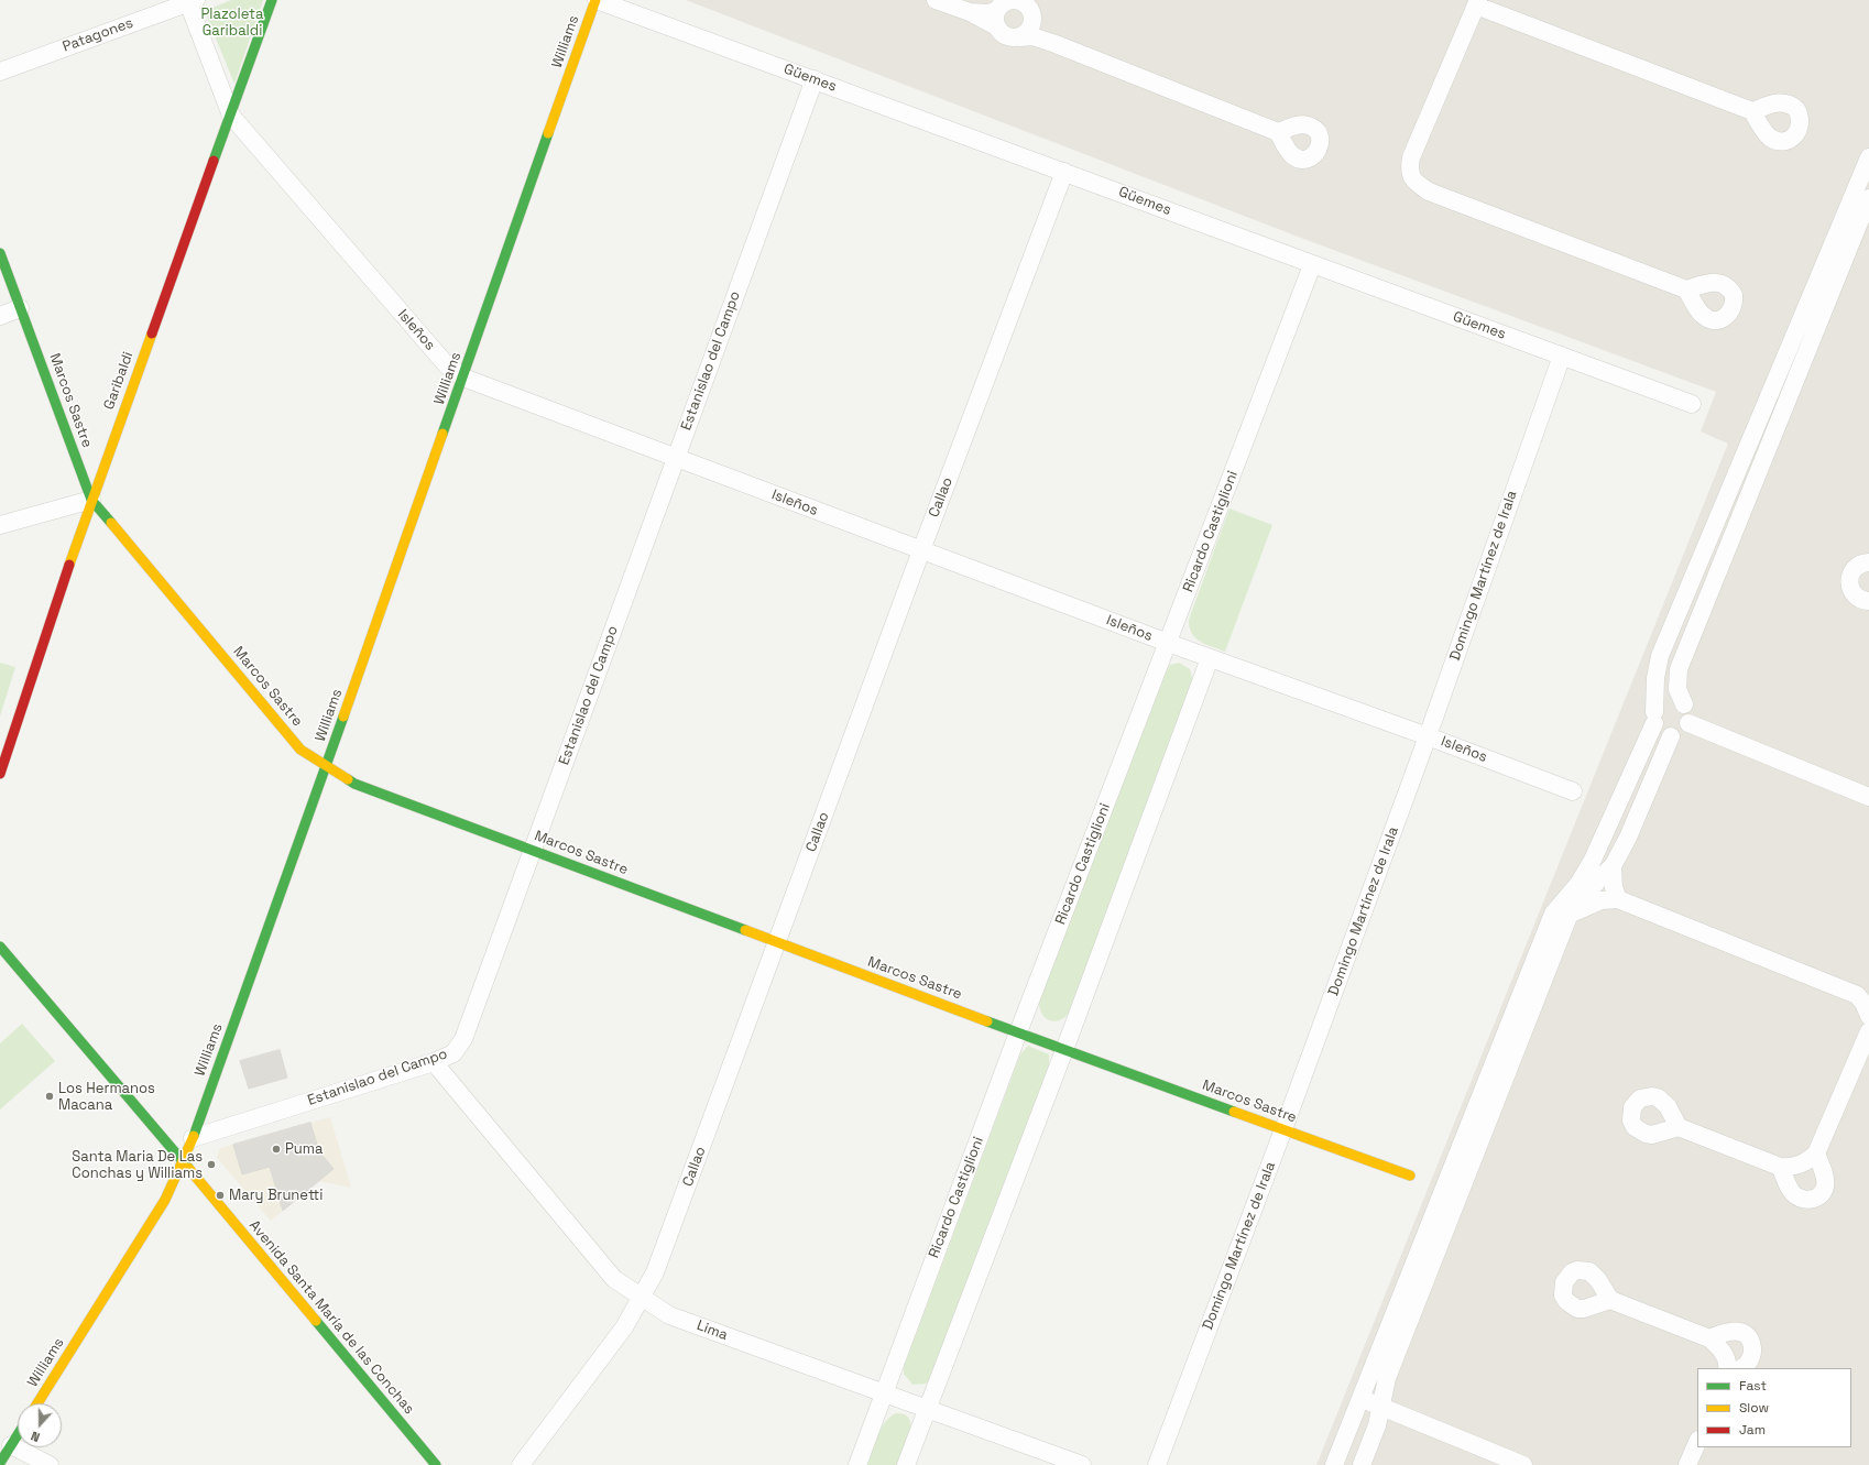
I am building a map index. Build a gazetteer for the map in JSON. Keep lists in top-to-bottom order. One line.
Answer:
{"streets":{"street":["Patagones","Williams","Güemes","Isleños","Estanislao del Campo","Garibaldi","Marcos Sastre","Callao","Ricardo Castiglioni","Domingo Martínez de Irala","Avenida Santa María de las Conchas","Lima"]},"crossings":[["Patagones","Isleños"],["Williams","Güemes"],["Williams","Isleños"],["Williams","Estanislao del Campo"],["Williams","Marcos Sastre"],["Williams","Avenida Santa María de las Conchas"],["Güemes","Estanislao del Campo"],["Güemes","Callao"],["Güemes","Ricardo Castiglioni"],["Güemes","Domingo Martínez de Irala"],["Isleños","Estanislao del Campo"],["Isleños","Garibaldi"],["Isleños","Callao"],["Isleños","Ricardo Castiglioni"],["Isleños","Domingo Martínez de Irala"],["Estanislao del Campo","Marcos Sastre"],["Estanislao del Campo","Lima"],["Garibaldi","Marcos Sastre"],["Marcos Sastre","Callao"],["Marcos Sastre","Ricardo Castiglioni"],["Marcos Sastre","Domingo Martínez de Irala"],["Callao","Lima"],["Ricardo Castiglioni","Lima"]],"parks":["Plazoleta Garibaldi"],"places":["Los Hermanos Macana","Puma","Santa Maria De Las Conchas y Williams","Mary Brunetti"],"legend":["Fast","Slow","Jam"],"north":"bottom"}
